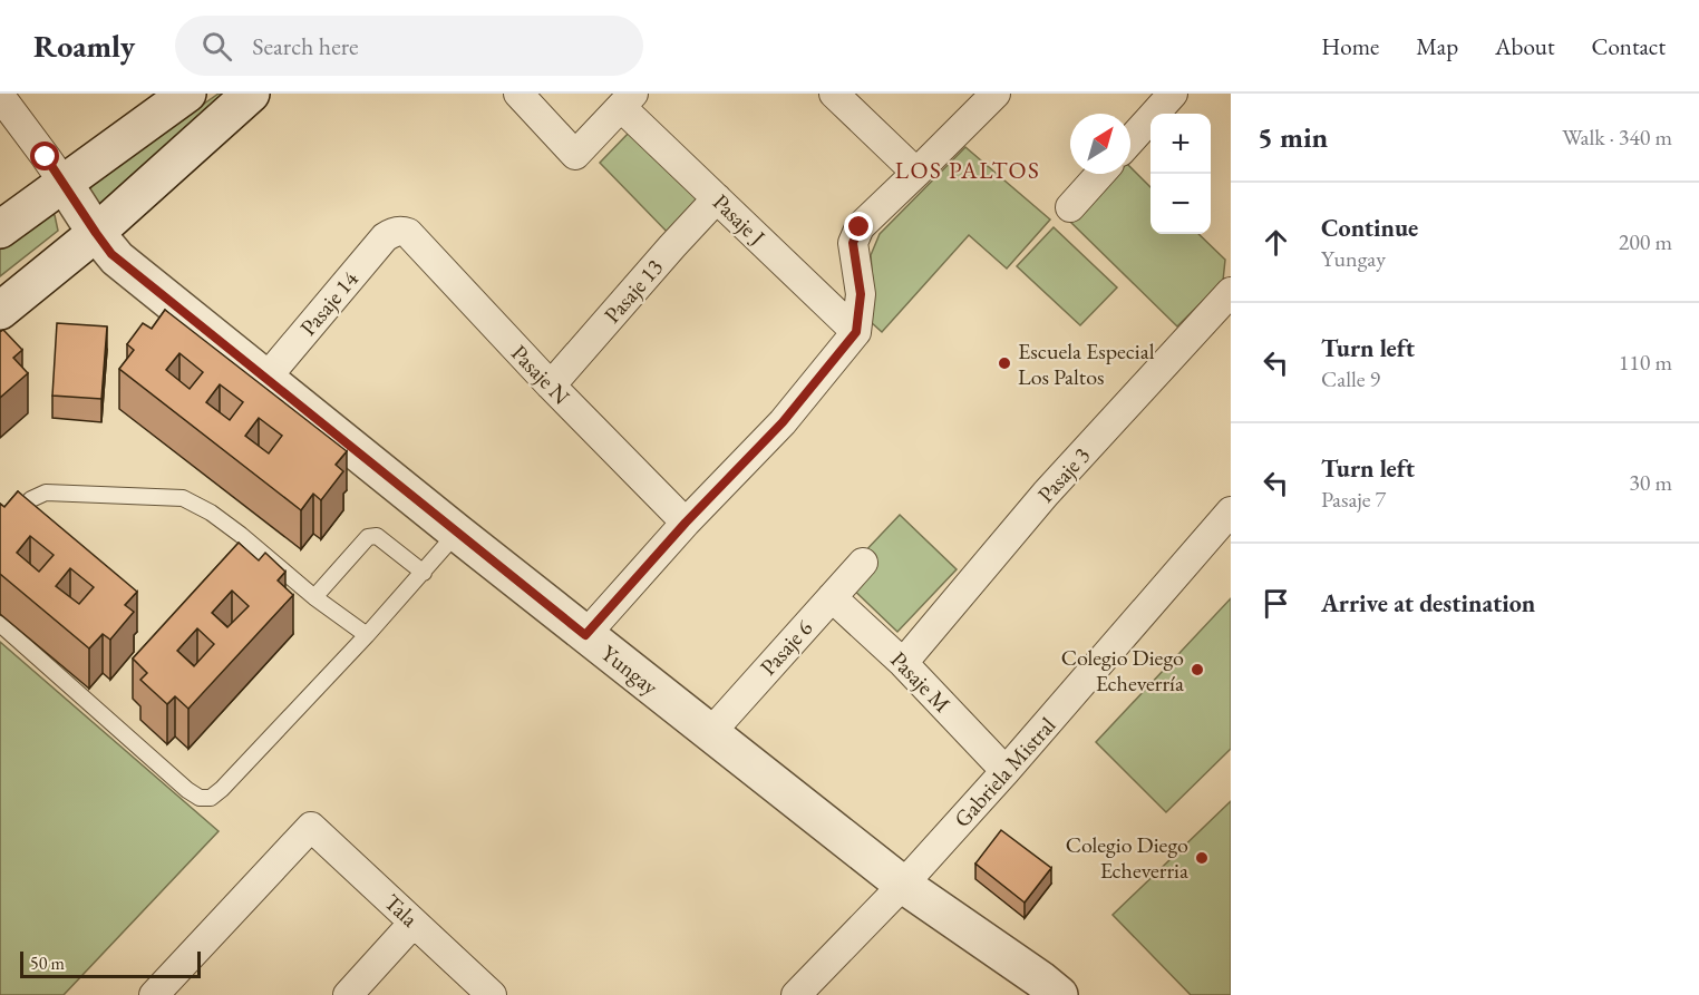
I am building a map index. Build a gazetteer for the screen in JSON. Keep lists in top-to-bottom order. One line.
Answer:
{"streets":{"street":["Pasaje J","Pasaje 13","Pasaje 14","Pasaje N","Pasaje 3","Pasaje 6","Yungay","Pasaje M","Gabriela Mistral","Tala"]},"crossings":[["Pasaje J","Pasaje 13"],["Pasaje 13","Pasaje N"],["Pasaje 14","Pasaje N"],["Pasaje 14","Yungay"],["Pasaje 3","Pasaje M"],["Pasaje 6","Yungay"],["Pasaje 6","Pasaje M"],["Yungay","Gabriela Mistral"],["Pasaje M","Gabriela Mistral"]],"districts":["LOS PALTOS"],"places":["Escuela Especial Los Paltos","Colegio Diego Echeverría","Colegio Diego Echeverria"],"scale_bar":"50 m","north":"top right","page":{"header":"Roamly","search":"Search here","nav":["Home","Map","About","Contact"],"heading":["5 min","Walk · 340 m"],"map_buttons":["+","−"],"list":[["Continue","Yungay","200 m"],["Turn left","Calle 9","110 m"],["Turn left","Pasaje 7","30 m"],"Arrive at destination"],"scale":"50 m"}}
